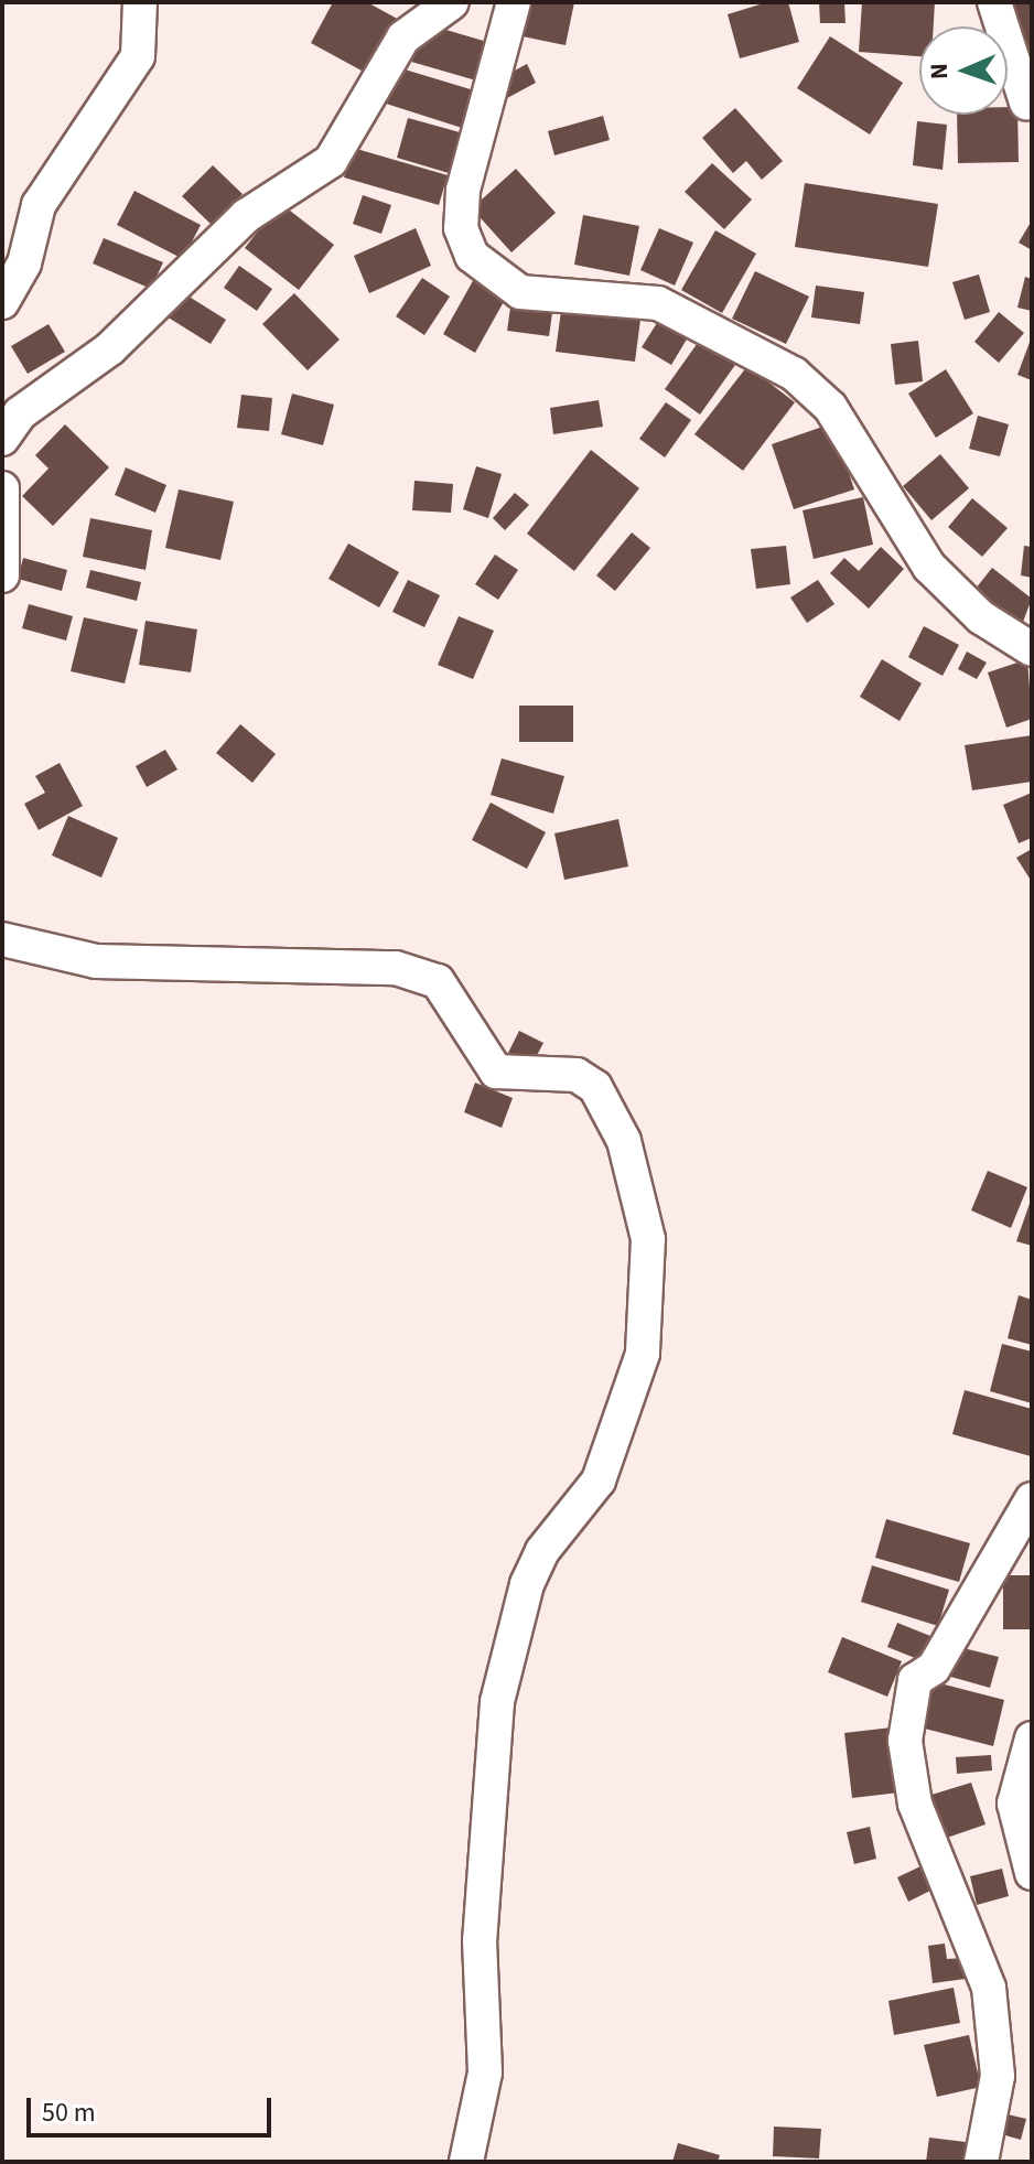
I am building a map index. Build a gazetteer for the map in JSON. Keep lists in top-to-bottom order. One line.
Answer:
{"scale_bar":"50 m","north":"left"}
